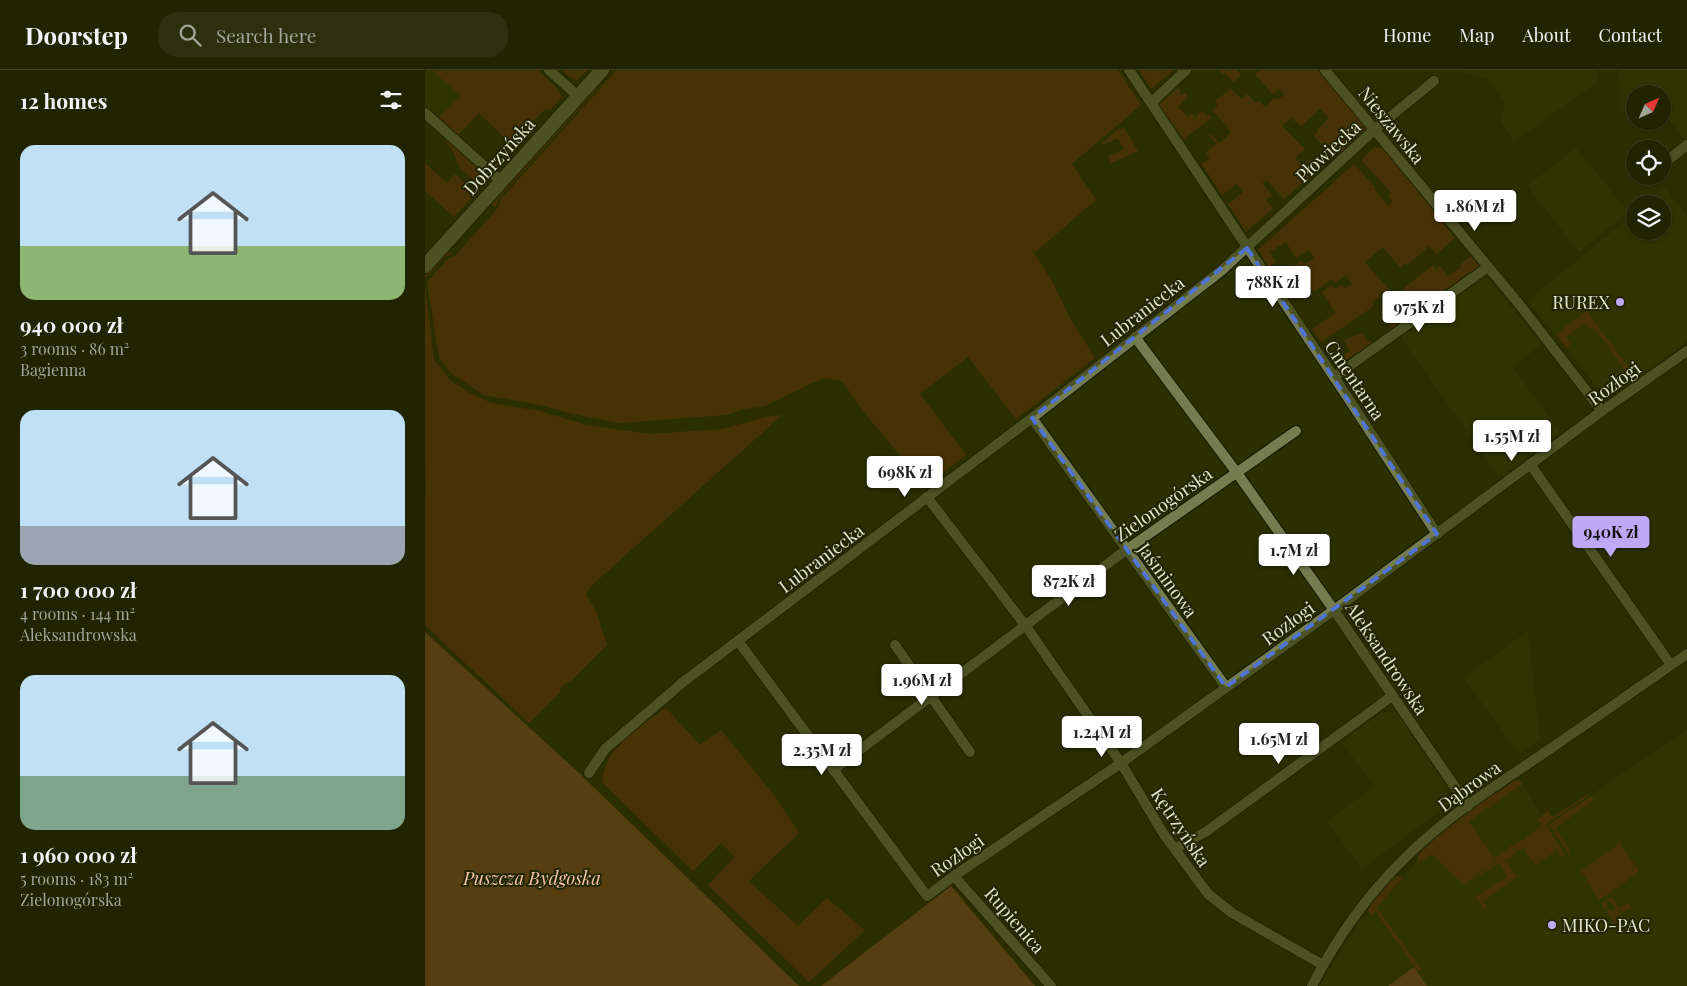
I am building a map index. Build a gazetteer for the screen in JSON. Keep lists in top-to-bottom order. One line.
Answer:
{"streets":{"street":["Nieszawska","Płowiecka","Dobrzyńska","Lubraniecka","Cmentarna","Rozłogi","Zielonogórska","Jaśminowa","Aleksandrowska","Dąbrowa","Kętrzyńska","Rupienica"]},"crossings":[["Nieszawska","Płowiecka"],["Nieszawska","Rozłogi"],["Płowiecka","Lubraniecka"],["Płowiecka","Cmentarna"],["Lubraniecka","Cmentarna"],["Lubraniecka","Jaśminowa"],["Lubraniecka","Aleksandrowska"],["Lubraniecka","Kętrzyńska"],["Cmentarna","Rozłogi"],["Rozłogi","Zielonogórska"],["Rozłogi","Jaśminowa"],["Rozłogi","Aleksandrowska"],["Rozłogi","Kętrzyńska"],["Rozłogi","Rupienica"],["Zielonogórska","Jaśminowa"],["Zielonogórska","Aleksandrowska"],["Zielonogórska","Kętrzyńska"],["Aleksandrowska","Dąbrowa"],["Dąbrowa","Kętrzyńska"]],"parks":["Puszcza Bydgoska"],"places":["RUREX","MIKO-PAC"],"north":"top right","page":{"header":"Doorstep","search":"Search here","nav":["Home","Map","About","Contact"],"heading":"12 homes","list":[{"name":"940 000 zł","note":"3 rooms · 86 m² · Bagienna"},{"name":"1 700 000 zł","note":"4 rooms · 144 m² · Aleksandrowska"},{"name":"1 960 000 zł","note":"5 rooms · 183 m² · Zielonogórska"}],"price":["1.86M zł","788K zł","975K zł","1.55M zł","698K zł","940K zł","1.7M zł","872K zł","1.96M zł","1.24M zł","1.65M zł","2.35M zł"]}}
